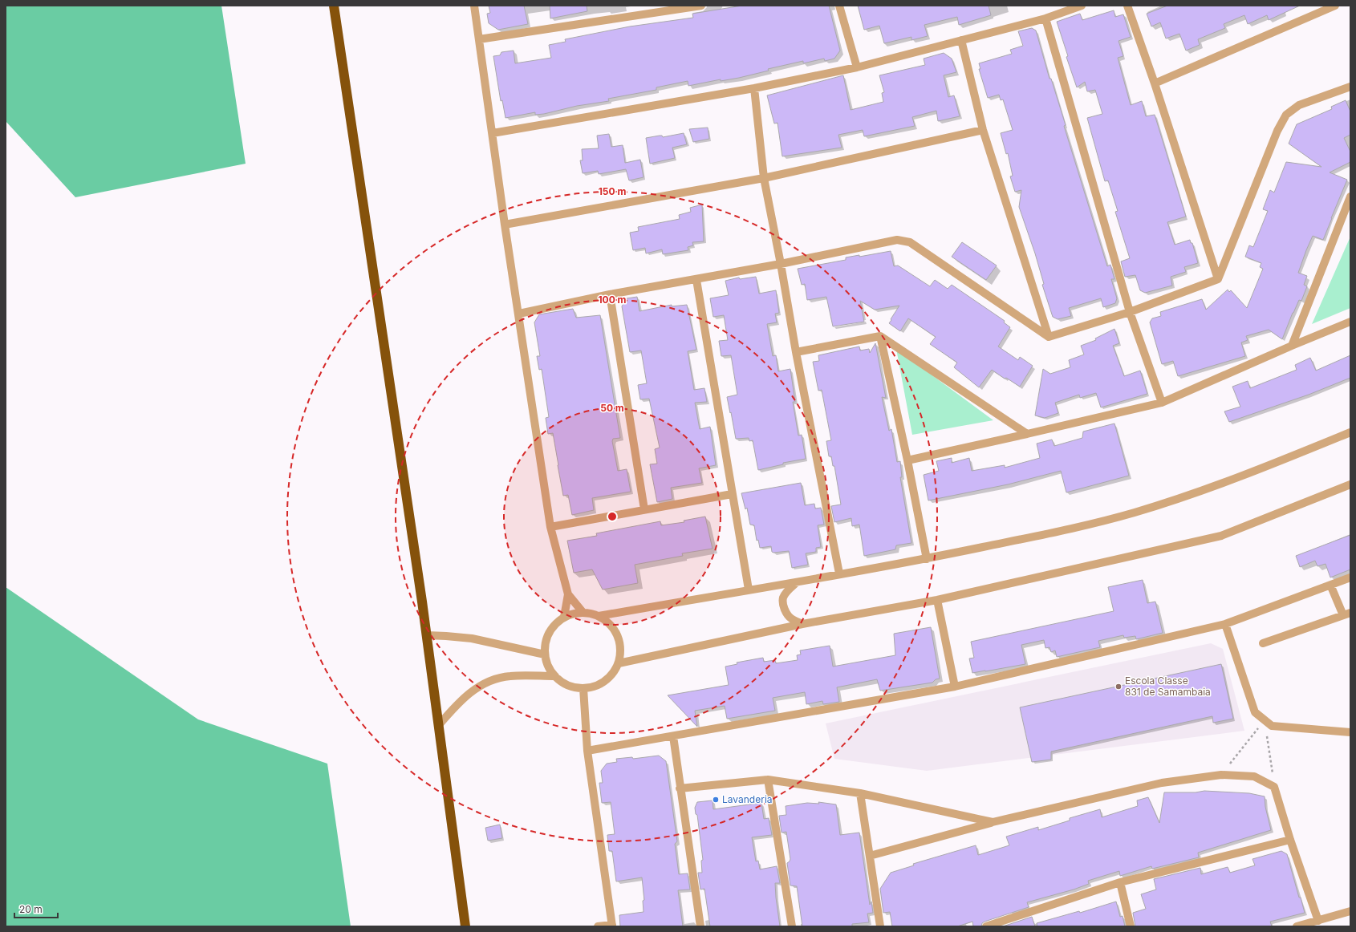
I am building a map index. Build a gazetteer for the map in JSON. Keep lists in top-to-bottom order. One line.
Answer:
{"places":["Escola Classe 831 de Samambaia","Lavanderia"],"scale_bar":"20 m","rings":["150 m","100 m","50 m"]}
